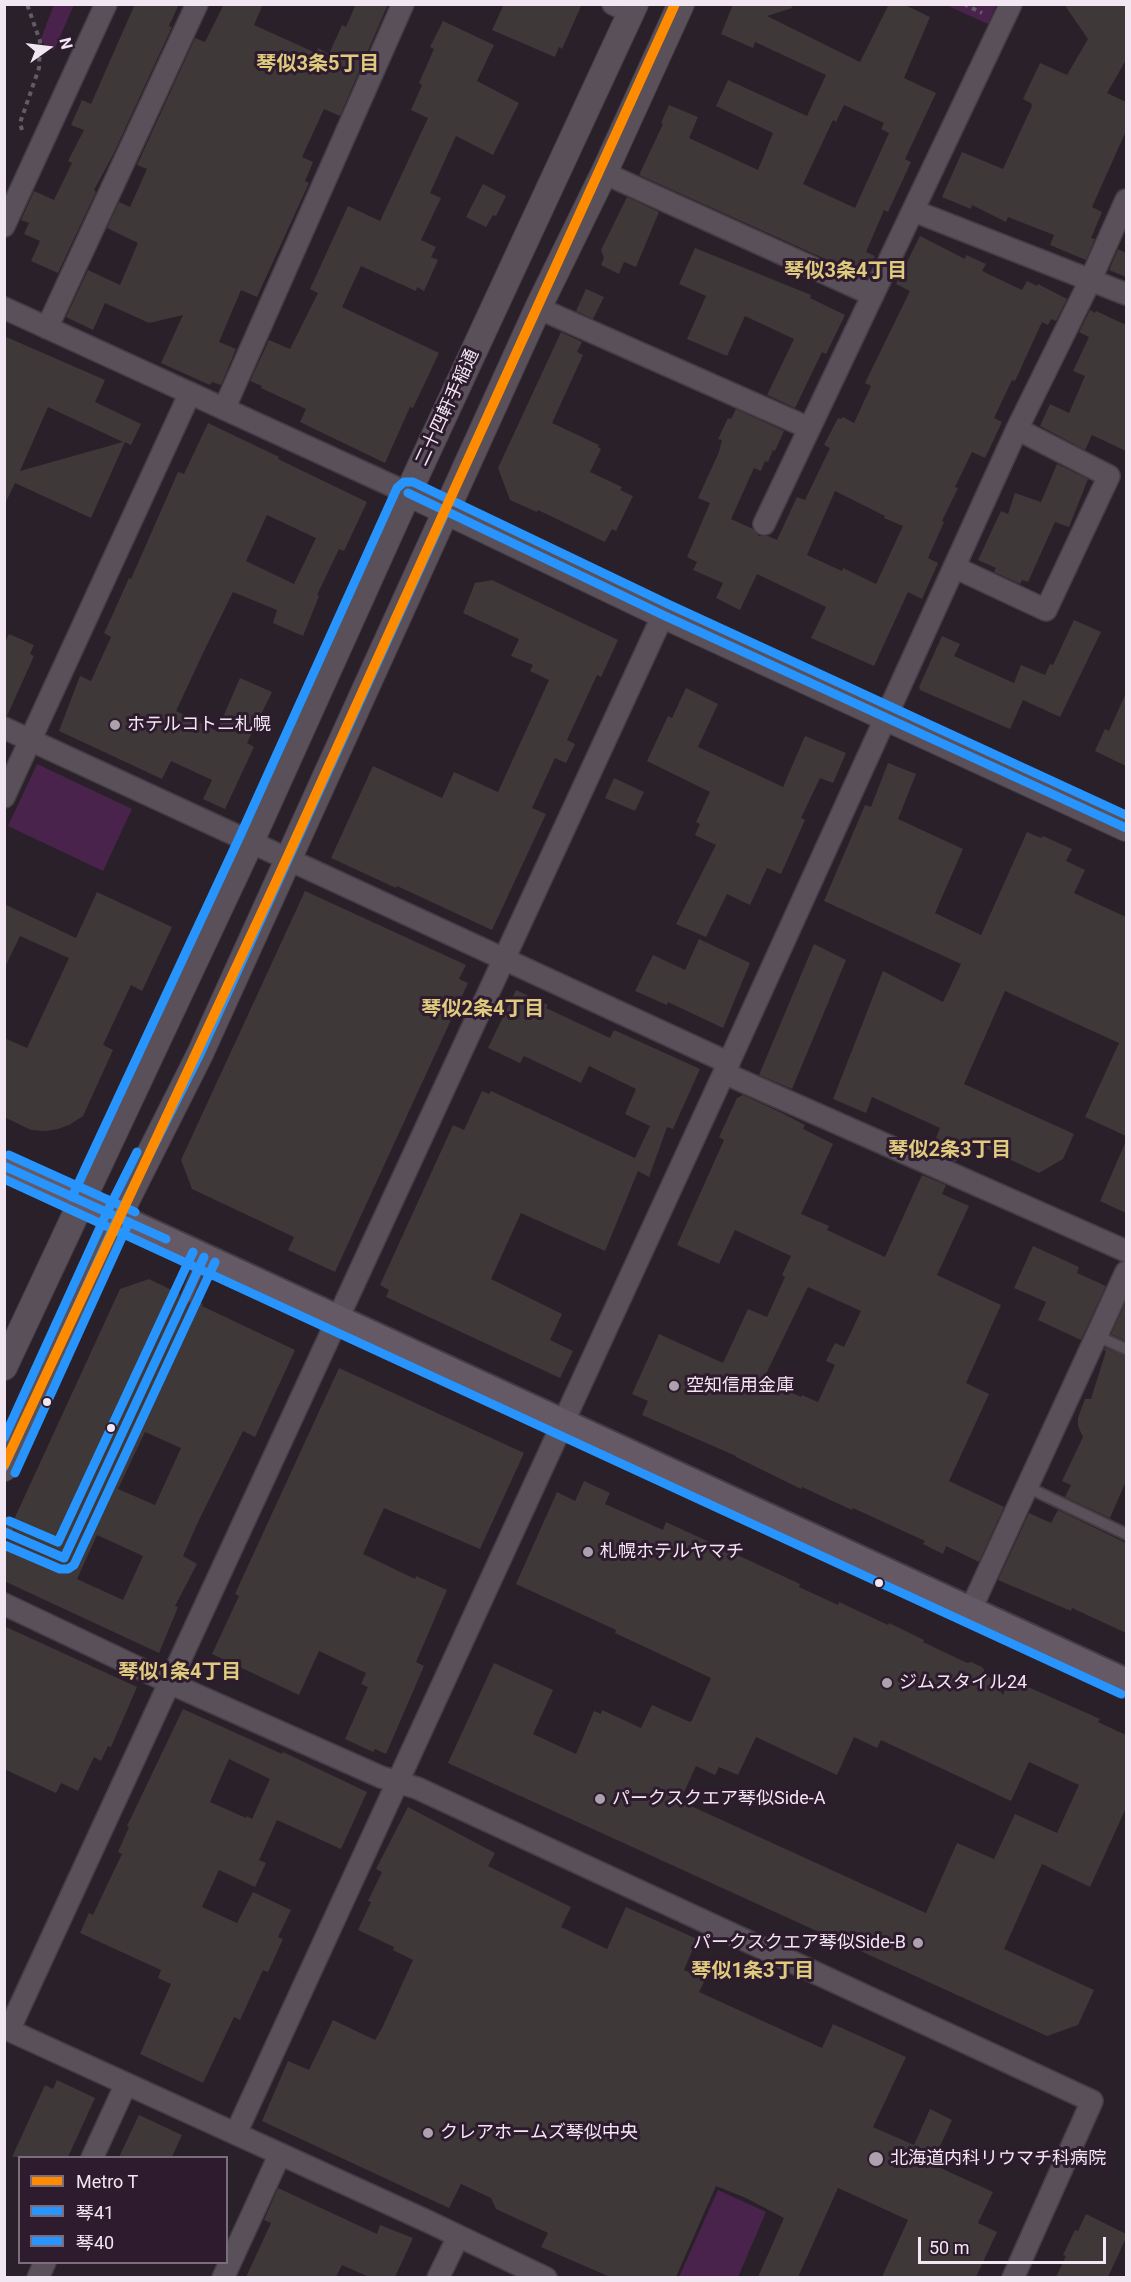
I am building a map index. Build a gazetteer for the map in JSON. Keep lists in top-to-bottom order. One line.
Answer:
{"streets":{"street":["二十四軒手稲通"]},"districts":["琴似3条5丁目","琴似3条4丁目","琴似2条4丁目","琴似2条3丁目","琴似1条4丁目","琴似1条3丁目"],"places":["ホテルコトニ札幌","空知信用金庫","札幌ホテルヤマチ","ジムスタイル24","パークスクエア琴似Side-A","パークスクエア琴似Side-B","クレアホームズ琴似中央","北海道内科リウマチ科病院"],"lines":["metro line T","transit line 琴41","transit line 琴40"],"legend":["Metro T","琴41","琴40"],"scale_bar":"50 m","north":"right"}
